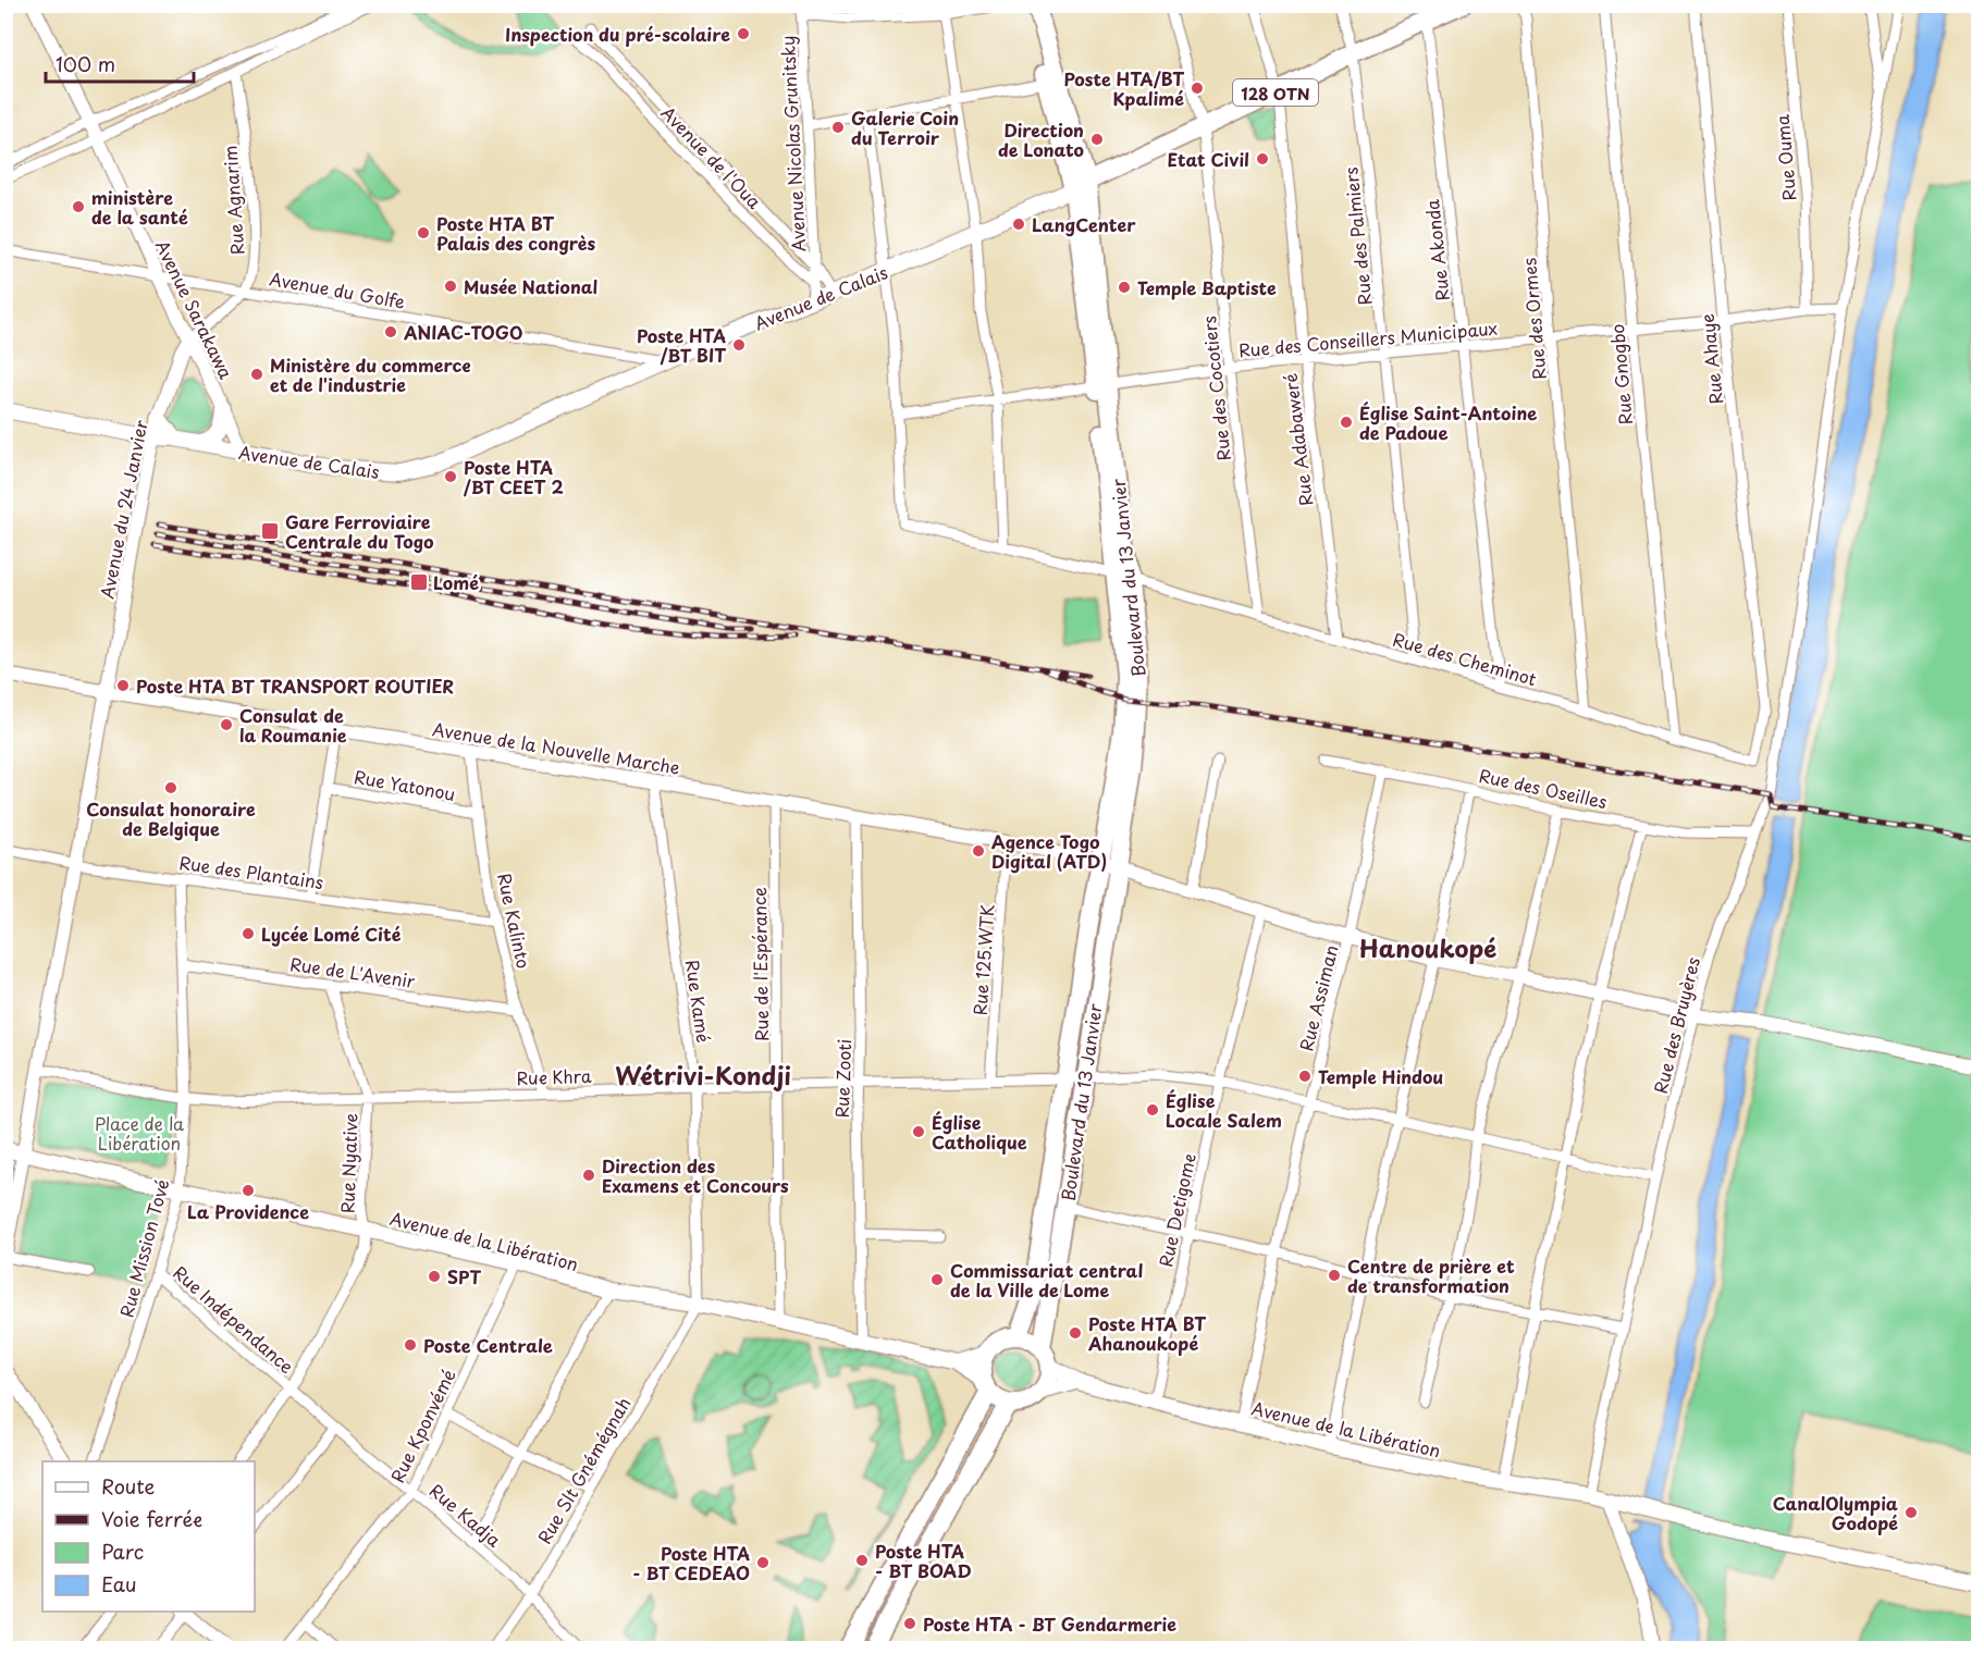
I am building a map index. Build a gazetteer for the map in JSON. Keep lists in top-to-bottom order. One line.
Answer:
{"streets":{"highway":["128 OTN","Avenue de Calais","Boulevard du 13 Janvier"],"main road":["Avenue de la Libération"],"street":["Avenue Nicolas Grunitsky","Avenue de l'Oua","Rue Ouma","Rue Agnarim","Rue des Palmiers","Rue Akonda","Avenue du Golfe","Avenue Sarakawa","Rue des Ormes","Rue des Conseillers Municipaux","Rue Ahaye","Rue Gnogbo","Rue des Cocotiers","Rue Adabaweré","Avenue du 24 Janvier","Rue des Cheminot","Avenue de la Nouvelle Marche","Rue Yatonou","Rue des Oseilles","Rue des Plantains","Rue Kalinto","Rue 125.WTK","Rue de l'Espérance","Rue de L'Avenir","Rue Assiman","Rue Kamé","Rue des Bruyères","Rue Khra","Rue Zooti","Rue Nyative","Rue Detigome","Rue Mission Tové","Rue Indépendance","Rue Kponvémé","Rue Slt Gnémégnah","Rue Kadja"]},"crossings":[["Avenue Nicolas Grunitsky","Avenue de l'Oua"],["Rue Ouma","Rue des Conseillers Municipaux"],["Rue Agnarim","Avenue du Golfe"],["Rue des Palmiers","Avenue de Calais"],["Rue des Palmiers","Rue des Conseillers Municipaux"],["Rue des Palmiers","Rue des Cheminot"],["Rue Akonda","Avenue de Calais"],["Rue Akonda","Rue des Conseillers Municipaux"],["Rue Akonda","Rue des Cheminot"],["Avenue du Golfe","Avenue de Calais"],["Avenue du Golfe","Avenue Sarakawa"],["Avenue de Calais","Avenue Sarakawa"],["Avenue de Calais","Rue des Cocotiers"],["Avenue de Calais","Rue Adabaweré"],["Avenue de Calais","Avenue du 24 Janvier"],["Avenue de Calais","Boulevard du 13 Janvier"],["Avenue Sarakawa","Avenue du 24 Janvier"],["Rue des Ormes","Rue des Conseillers Municipaux"],["Rue des Ormes","Rue des Cheminot"],["Rue des Conseillers Municipaux","Rue Ahaye"],["Rue des Conseillers Municipaux","Rue Gnogbo"],["Rue des Conseillers Municipaux","Rue des Cocotiers"],["Rue des Conseillers Municipaux","Rue Adabaweré"],["Rue des Conseillers Municipaux","Boulevard du 13 Janvier"],["Rue des Conseillers Municipaux","Rue des Cheminot"],["Rue des Conseillers Municipaux","Rue des Bruyères"],["Rue Ahaye","Rue des Cheminot"],["Rue Gnogbo","Rue des Cheminot"],["Rue des Cocotiers","Rue des Cheminot"],["Rue Adabaweré","Rue des Cheminot"],["Avenue du 24 Janvier","Avenue de la Nouvelle Marche"],["Avenue du 24 Janvier","Rue des Plantains"],["Boulevard du 13 Janvier","Rue des Cheminot"],["Boulevard du 13 Janvier","Avenue de la Nouvelle Marche"],["Boulevard du 13 Janvier","Rue Khra"],["Avenue de la Nouvelle Marche","Rue Kalinto"],["Avenue de la Nouvelle Marche","Rue 125.WTK"],["Avenue de la Nouvelle Marche","Rue de l'Espérance"],["Avenue de la Nouvelle Marche","Rue Assiman"],["Avenue de la Nouvelle Marche","Rue Kamé"],["Avenue de la Nouvelle Marche","Rue des Bruyères"],["Avenue de la Nouvelle Marche","Rue Zooti"],["Avenue de la Nouvelle Marche","Rue Detigome"],["Rue Yatonou","Rue Kalinto"],["Rue des Oseilles","Rue Assiman"],["Rue des Oseilles","Rue des Bruyères"],["Rue des Plantains","Rue Kalinto"],["Rue des Plantains","Rue Mission Tové"],["Rue Kalinto","Rue de L'Avenir"],["Rue Kalinto","Rue Khra"],["Rue 125.WTK","Rue Khra"],["Rue de l'Espérance","Rue Khra"],["Rue de l'Espérance","Avenue de la Libération"],["Rue de L'Avenir","Rue Mission Tové"],["Rue Assiman","Rue Khra"],["Rue Assiman","Avenue de la Libération"],["Rue Kamé","Rue Khra"],["Rue Kamé","Avenue de la Libération"],["Rue Kamé","Rue Slt Gnémégnah"],["Rue des Bruyères","Rue Khra"],["Rue des Bruyères","Avenue de la Libération"],["Rue Khra","Rue Zooti"],["Rue Khra","Rue Nyative"],["Rue Khra","Rue Detigome"],["Rue Khra","Rue Mission Tové"],["Rue Zooti","Avenue de la Libération"],["Rue Nyative","Avenue de la Libération"],["Rue Nyative","Rue Indépendance"],["Rue Nyative","Rue Kadja"],["Rue Detigome","Avenue de la Libération"],["Avenue de la Libération","Rue Mission Tové"],["Avenue de la Libération","Rue Kponvémé"],["Avenue de la Libération","Rue Slt Gnémégnah"],["Rue Mission Tové","Rue Indépendance"],["Rue Indépendance","Rue Kadja"],["Rue Kponvémé","Rue Kadja"],["Rue Slt Gnémégnah","Rue Kadja"]],"districts":["Hanoukopé","Wétrivi-Kondji"],"parks":["Place de la Libération"],"places":{"other":["Inspection du pré-scolaire","Poste HTA/BT Kpalimé","Galerie Coin du Terroir","Direction de Lonato","Etat Civil","ministère de la santé","LangCenter","Poste HTA BT Palais des congrès","Musée National","Temple Baptiste","ANIAC-TOGO","Poste HTA /BT BIT","Ministère du commerce et de l'industrie","Église Saint-Antoine de Padoue","Poste HTA /BT CEET 2","Poste HTA BT TRANSPORT ROUTIER","Consulat de la Roumanie","Consulat honoraire de Belgique","Agence Togo Digital (ATD)","Lycée Lomé Cité","Temple Hindou","Église Locale Salem","Église Catholique","Direction des Examens et Concours","La Providence","Centre de prière et de transformation","SPT","Commissariat central de la Ville de Lome","Poste HTA BT Ahanoukopé","Poste Centrale","CanalOlympia Godopé","Poste HTA - BT BOAD","Poste HTA - BT CEDEAO","Poste HTA - BT Gendarmerie"],"transit":["Gare Ferroviaire Centrale du Togo","Lomé"]},"legend":["Route","Voie ferrée","Parc","Eau"],"scale_bar":"100 m"}
